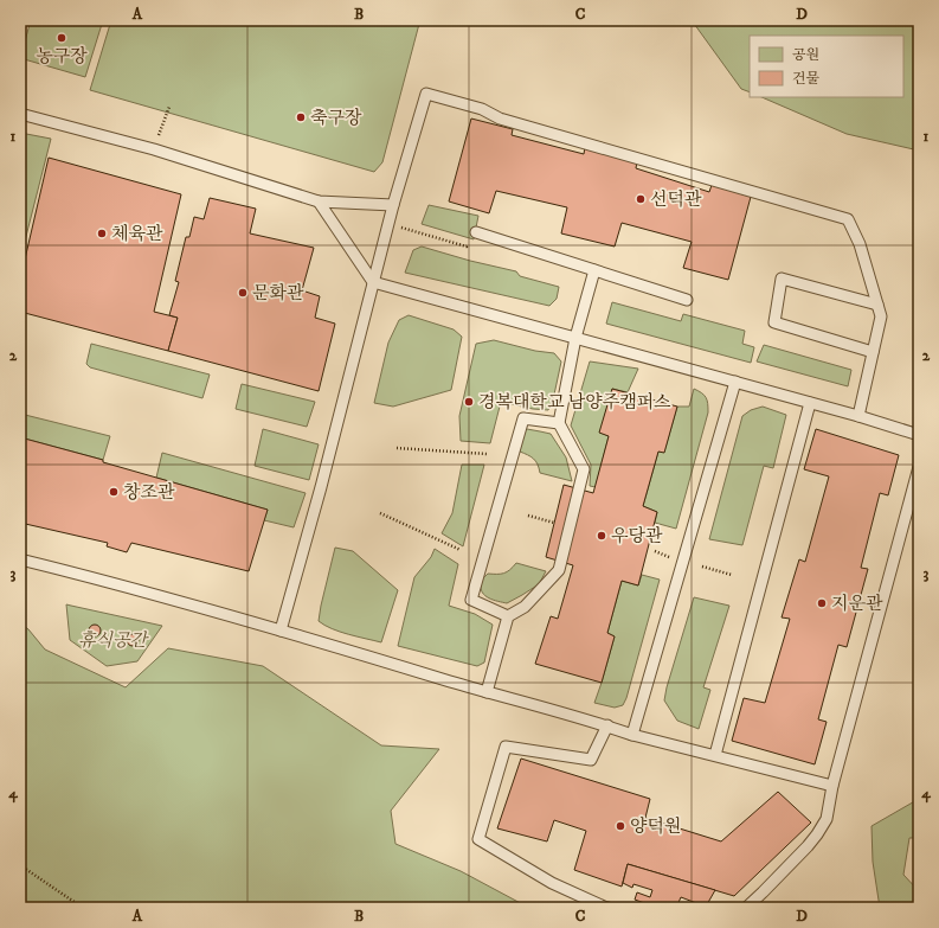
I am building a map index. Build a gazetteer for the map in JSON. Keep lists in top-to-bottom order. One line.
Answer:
{"parks":["휴식공간"],"places":["농구장","축구장","선덕관","체육관","문화관","경복대학교 남양주캠퍼스","창조관","우당관","지운관","양덕원"],"legend":["공원","건물"],"grid":{"columns":["A","B","C","D"],"rows":["1","2","3","4"]}}
